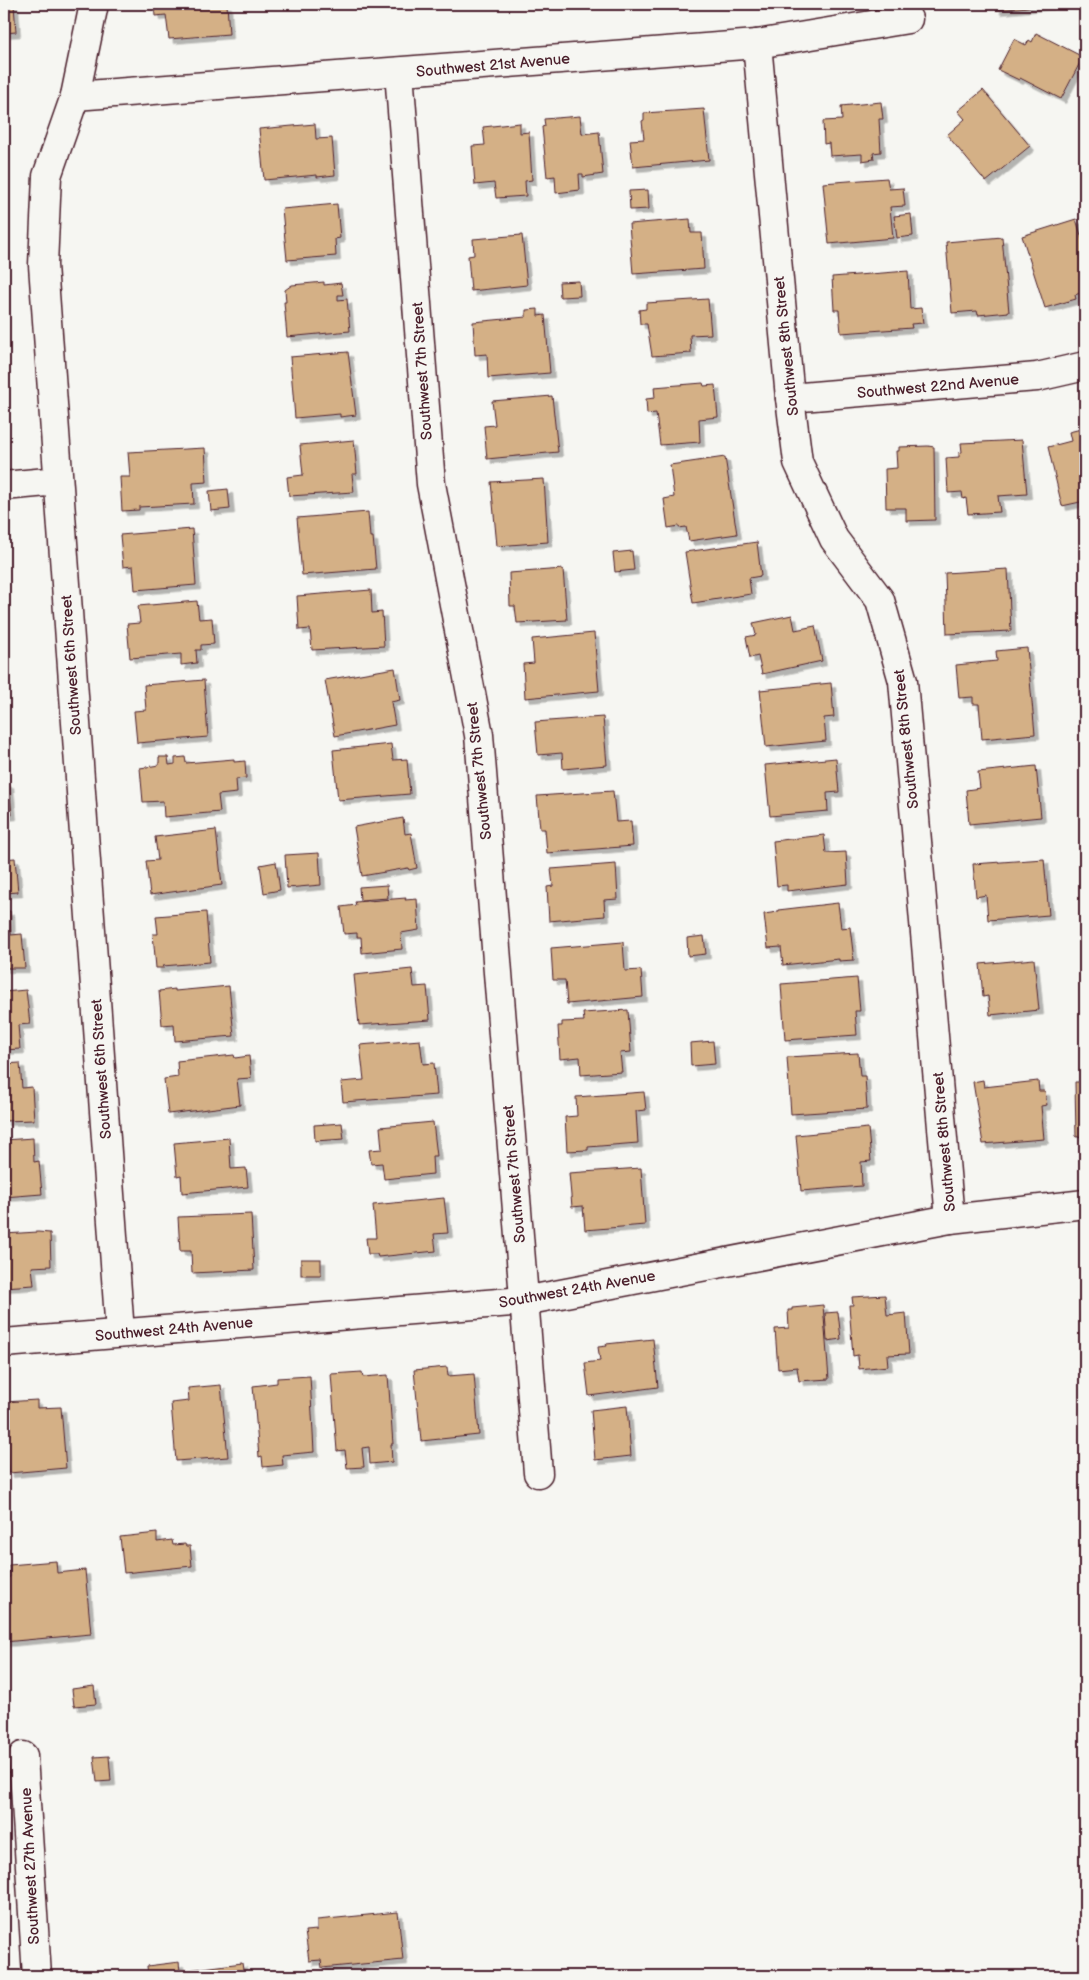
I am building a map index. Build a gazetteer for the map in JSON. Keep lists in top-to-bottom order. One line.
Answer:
{"streets":{"street":["Southwest 21st Avenue","Southwest 8th Street","Southwest 7th Street","Southwest 22nd Avenue","Southwest 6th Street","Southwest 24th Avenue","Southwest 27th Avenue"]},"crossings":[["Southwest 21st Avenue","Southwest 8th Street"],["Southwest 21st Avenue","Southwest 7th Street"],["Southwest 21st Avenue","Southwest 6th Street"],["Southwest 8th Street","Southwest 22nd Avenue"],["Southwest 8th Street","Southwest 24th Avenue"],["Southwest 7th Street","Southwest 24th Avenue"],["Southwest 6th Street","Southwest 24th Avenue"]]}
